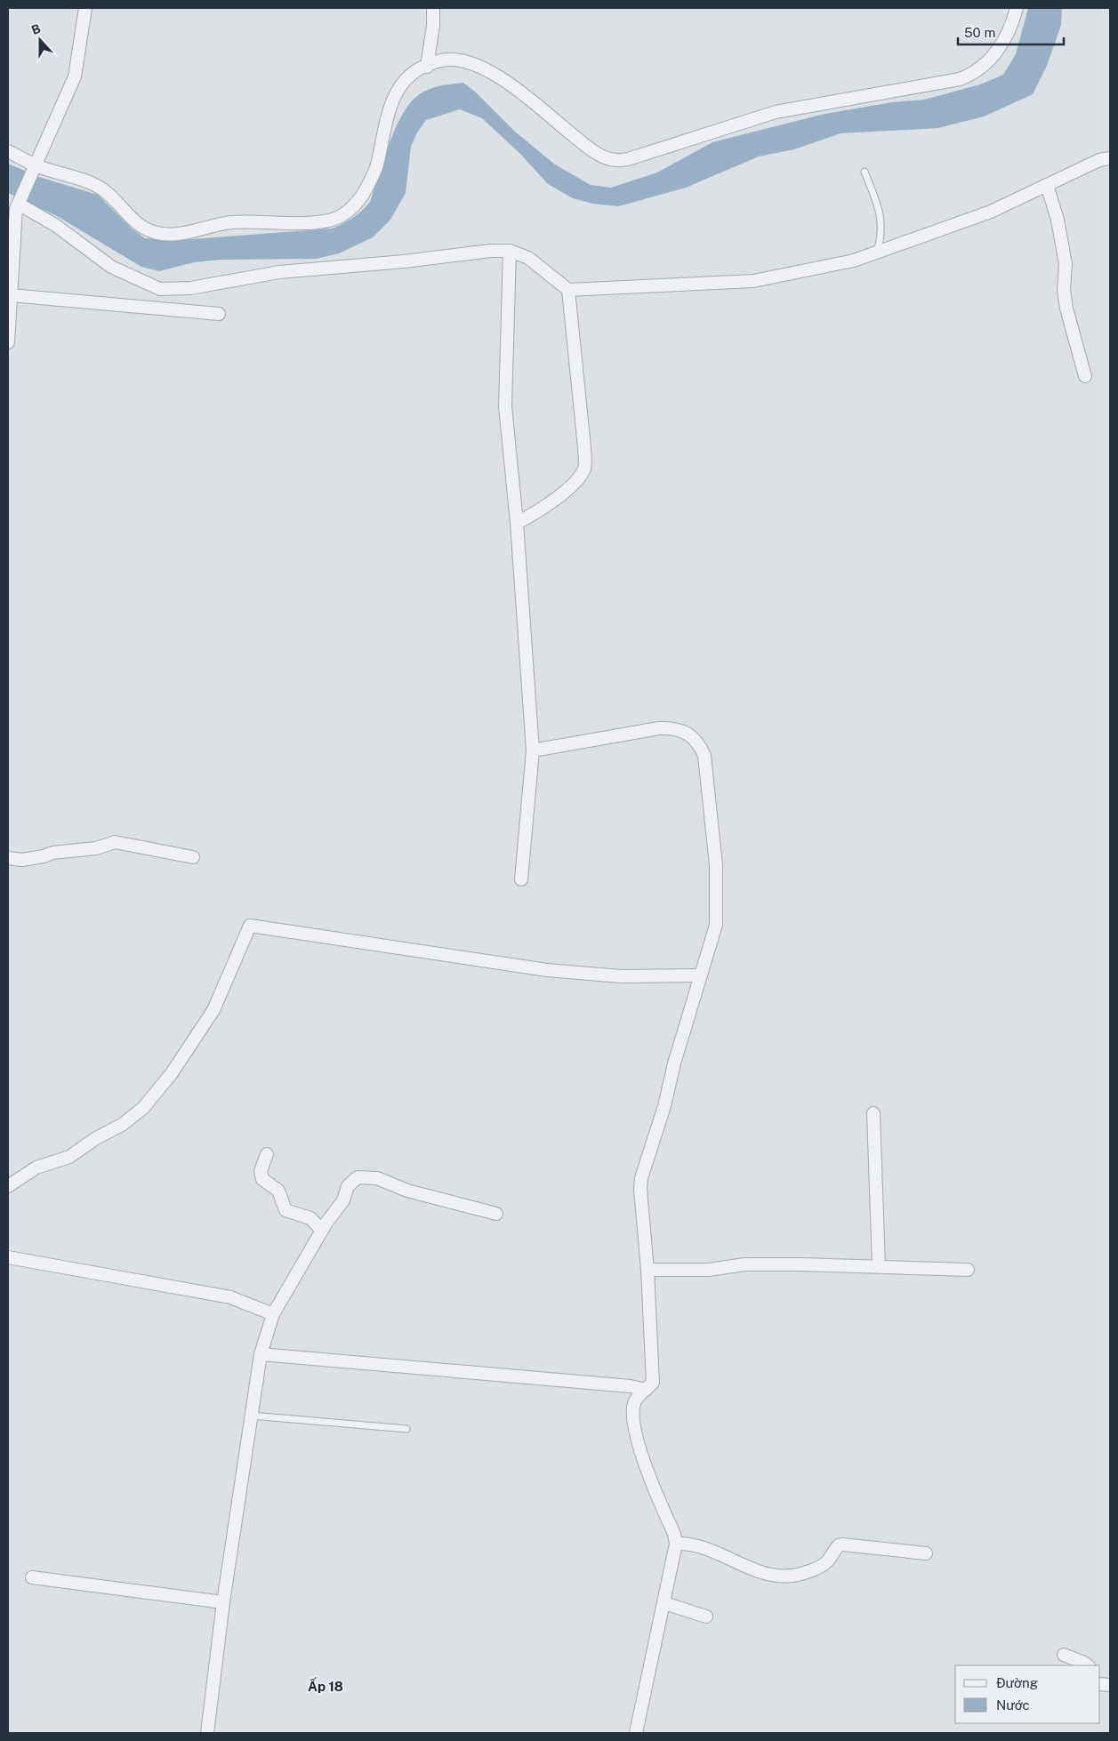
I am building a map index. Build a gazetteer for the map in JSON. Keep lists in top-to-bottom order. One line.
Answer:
{"districts":["Ấp 18"],"legend":["Đường","Nước"],"scale_bar":"50 m","north":"top"}
